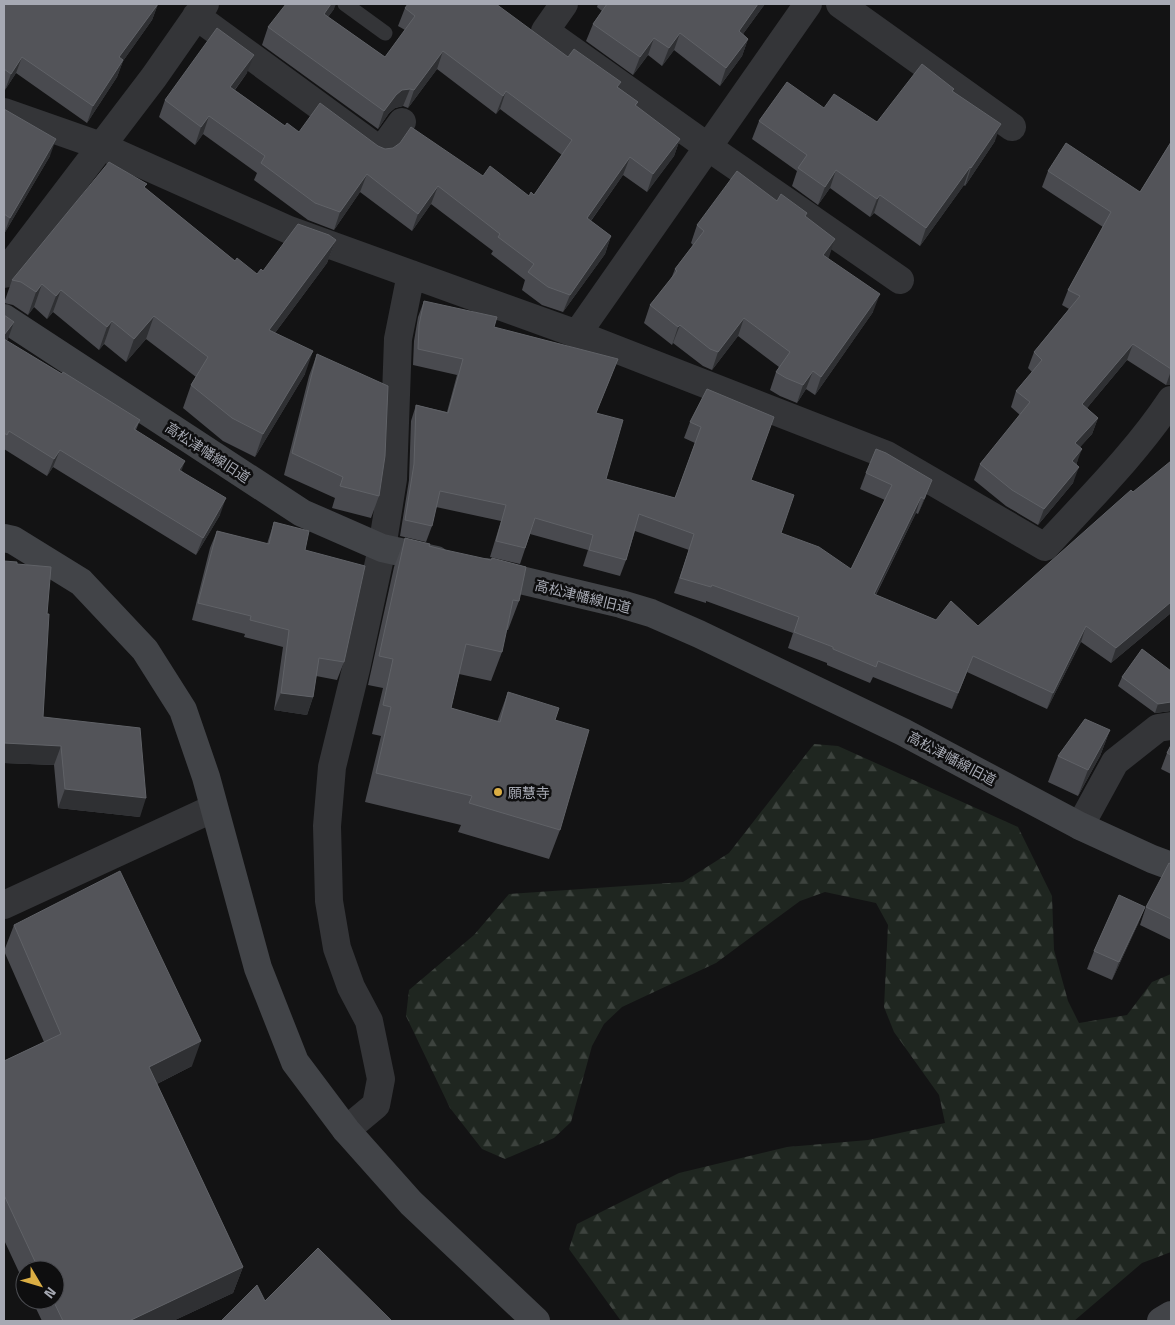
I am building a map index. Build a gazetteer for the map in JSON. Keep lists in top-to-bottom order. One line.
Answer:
{"streets":{"street":["高松津幡線旧道"]},"places":["願慧寺"],"north":"bottom right"}
